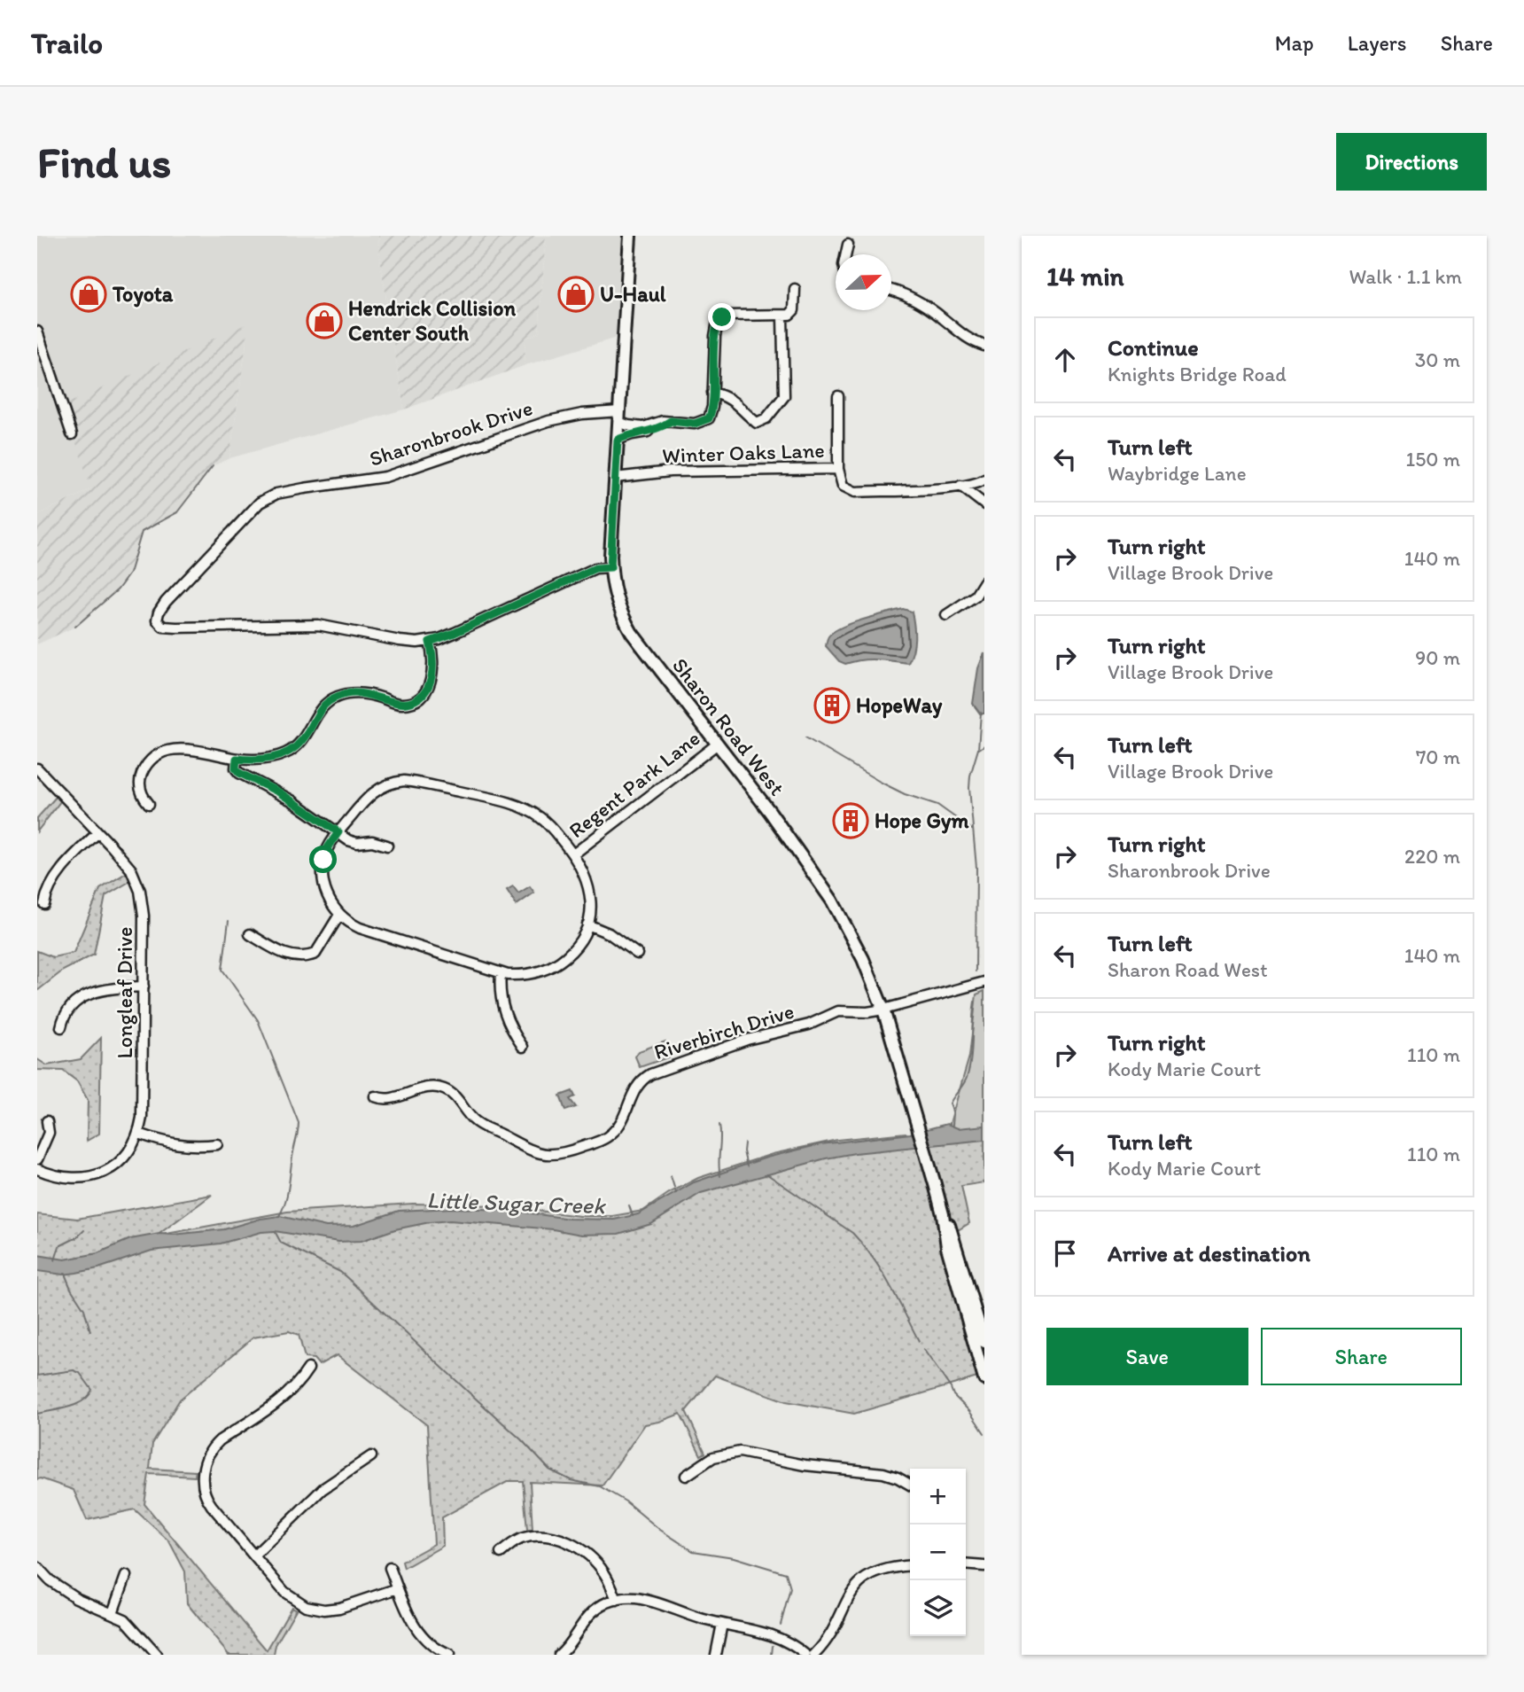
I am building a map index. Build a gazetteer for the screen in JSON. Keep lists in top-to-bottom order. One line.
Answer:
{"streets":{"main road":["Sharon Road West"],"street":["Sharonbrook Drive","Winter Oaks Lane","Regent Park Lane","Longleaf Drive","Riverbirch Drive"]},"crossings":[["Sharonbrook Drive","Sharon Road West"],["Winter Oaks Lane","Sharon Road West"],["Sharon Road West","Regent Park Lane"],["Sharon Road West","Riverbirch Drive"]],"water":["Little Sugar Creek"],"places":{"shop":["Toyota","U-Haul","Hendrick Collision Center South"],"building":["HopeWay","Hope Gym"]},"north":"right","page":{"header":"Trailo","nav":["Map","Layers","Share"],"buttons":["Directions",["Save","Share"]],"title":"Find us","heading":["14 min","Walk · 1.1 km"],"list":[["Continue","Knights Bridge Road","30 m"],["Turn left","Waybridge Lane","150 m"],["Turn right","Village Brook Drive","140 m"],["Turn right","Village Brook Drive","90 m"],["Turn left","Village Brook Drive","70 m"],["Turn right","Sharonbrook Drive","220 m"],["Turn left","Sharon Road West","140 m"],["Turn right","Kody Marie Court","110 m"],["Turn left","Kody Marie Court","110 m"],"Arrive at destination"],"map_buttons":["+","−"]}}
